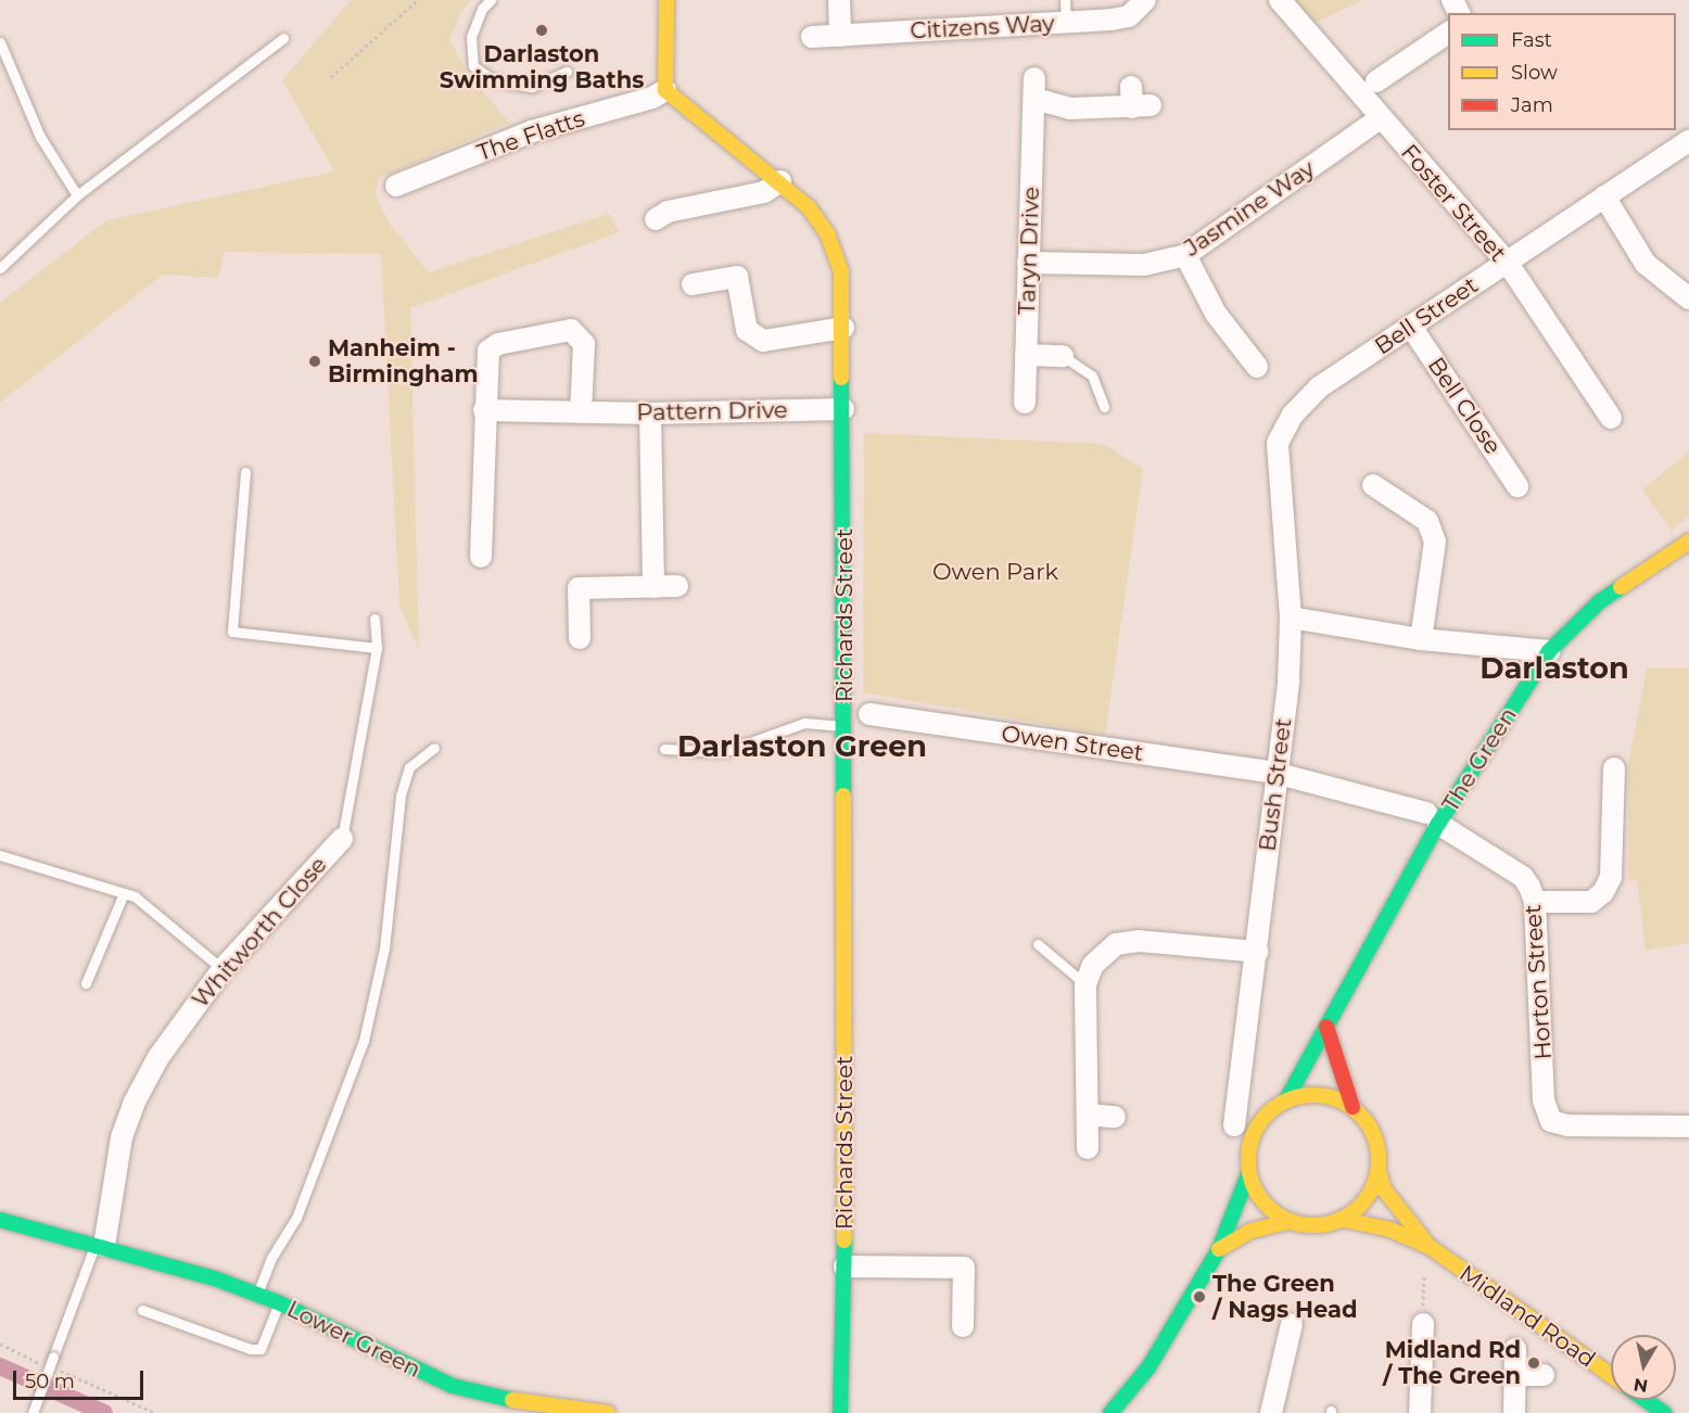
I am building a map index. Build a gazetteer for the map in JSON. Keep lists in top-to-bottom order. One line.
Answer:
{"streets":{"street":["Citizens Way","The Flatts","Foster Street","Jasmine Way","Taryn Drive","Bell Street","Bell Close","Pattern Drive","Richards Street","Owen Street","The Green","Bush Street","Whitworth Close","Horton Street","Midland Road","Lower Green"]},"crossings":[["The Flatts","Richards Street"],["Foster Street","Jasmine Way"],["Foster Street","Bell Street"],["Jasmine Way","Taryn Drive"],["Bell Street","Bell Close"],["Bell Street","Bush Street"],["Pattern Drive","Richards Street"],["Owen Street","The Green"],["Owen Street","Bush Street"],["Owen Street","Horton Street"],["The Green","Horton Street"],["The Green","Midland Road"],["Whitworth Close","Lower Green"]],"districts":["Darlaston","Darlaston Green"],"parks":["Owen Park"],"places":["Darlaston Swimming Baths","Manheim - Birmingham","The Green / Nags Head","Midland Rd / The Green"],"legend":["Fast","Slow","Jam"],"scale_bar":"50 m","north":"bottom"}
